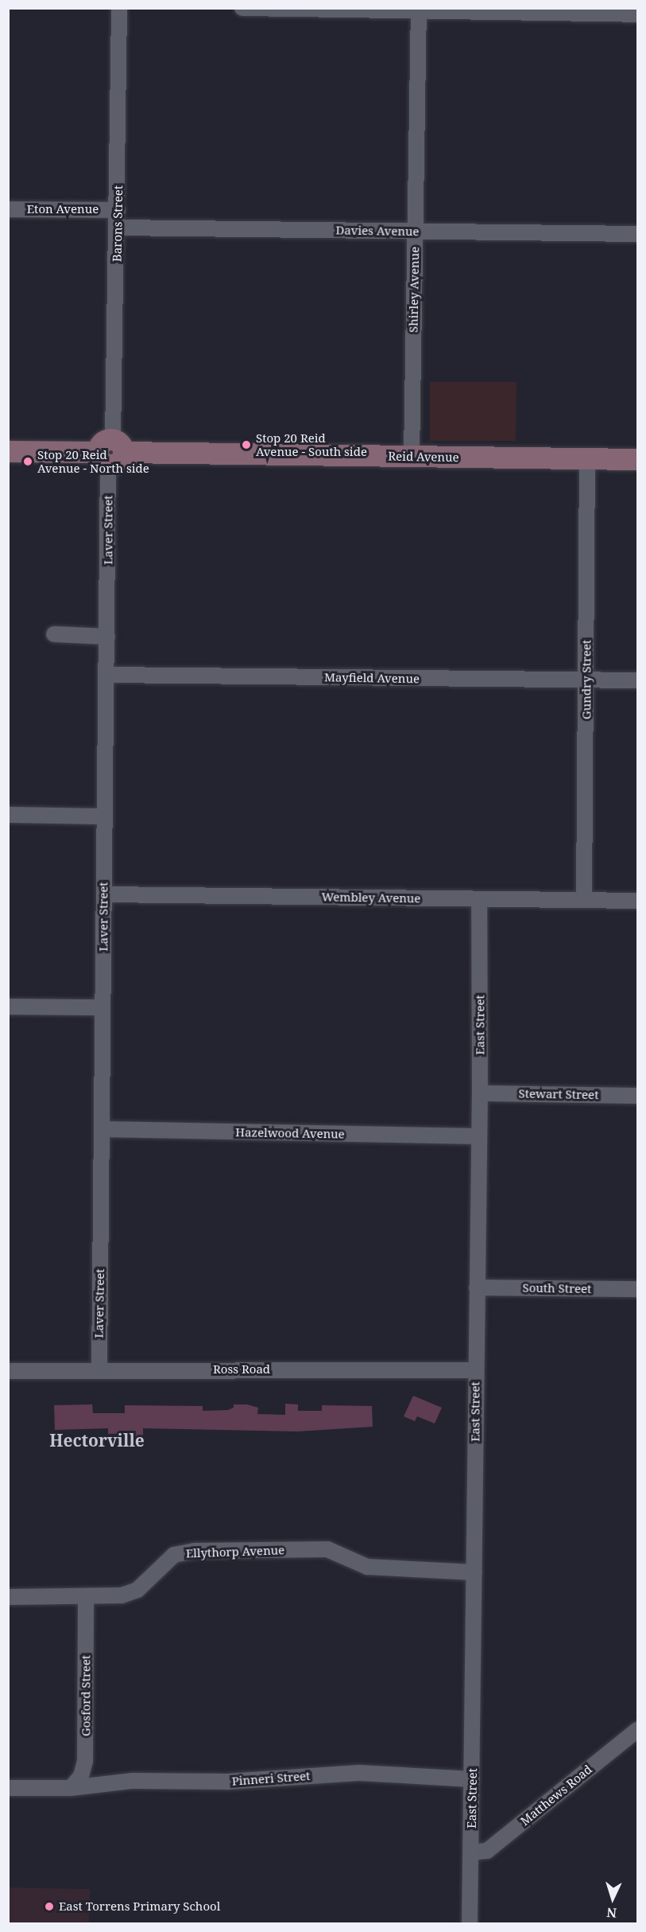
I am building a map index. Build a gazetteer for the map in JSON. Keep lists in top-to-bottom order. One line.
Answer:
{"streets":{"street":["Eton Avenue","Barons Street","Davies Avenue","Shirley Avenue","Reid Avenue","Laver Street","Mayfield Avenue","Gundry Street","Wembley Avenue","East Street","Stewart Street","Hazelwood Avenue","South Street","Ross Road","Ellythorp Avenue","Gosford Street","Pinneri Street","Matthews Road"]},"crossings":[["Eton Avenue","Barons Street"],["Barons Street","Davies Avenue"],["Barons Street","Reid Avenue"],["Barons Street","Laver Street"],["Davies Avenue","Shirley Avenue"],["Shirley Avenue","Reid Avenue"],["Reid Avenue","Laver Street"],["Reid Avenue","Gundry Street"],["Laver Street","Mayfield Avenue"],["Laver Street","Wembley Avenue"],["Laver Street","Hazelwood Avenue"],["Laver Street","Ross Road"],["Mayfield Avenue","Gundry Street"],["Gundry Street","Wembley Avenue"],["Wembley Avenue","East Street"],["East Street","Stewart Street"],["East Street","Hazelwood Avenue"],["East Street","South Street"],["East Street","Ross Road"],["East Street","Ellythorp Avenue"],["East Street","Pinneri Street"],["East Street","Matthews Road"],["Ellythorp Avenue","Gosford Street"],["Gosford Street","Pinneri Street"]],"districts":["Hectorville"],"places":["Stop 20 Reid Avenue - South side","Stop 20 Reid Avenue - North side","East Torrens Primary School"],"north":"bottom"}
